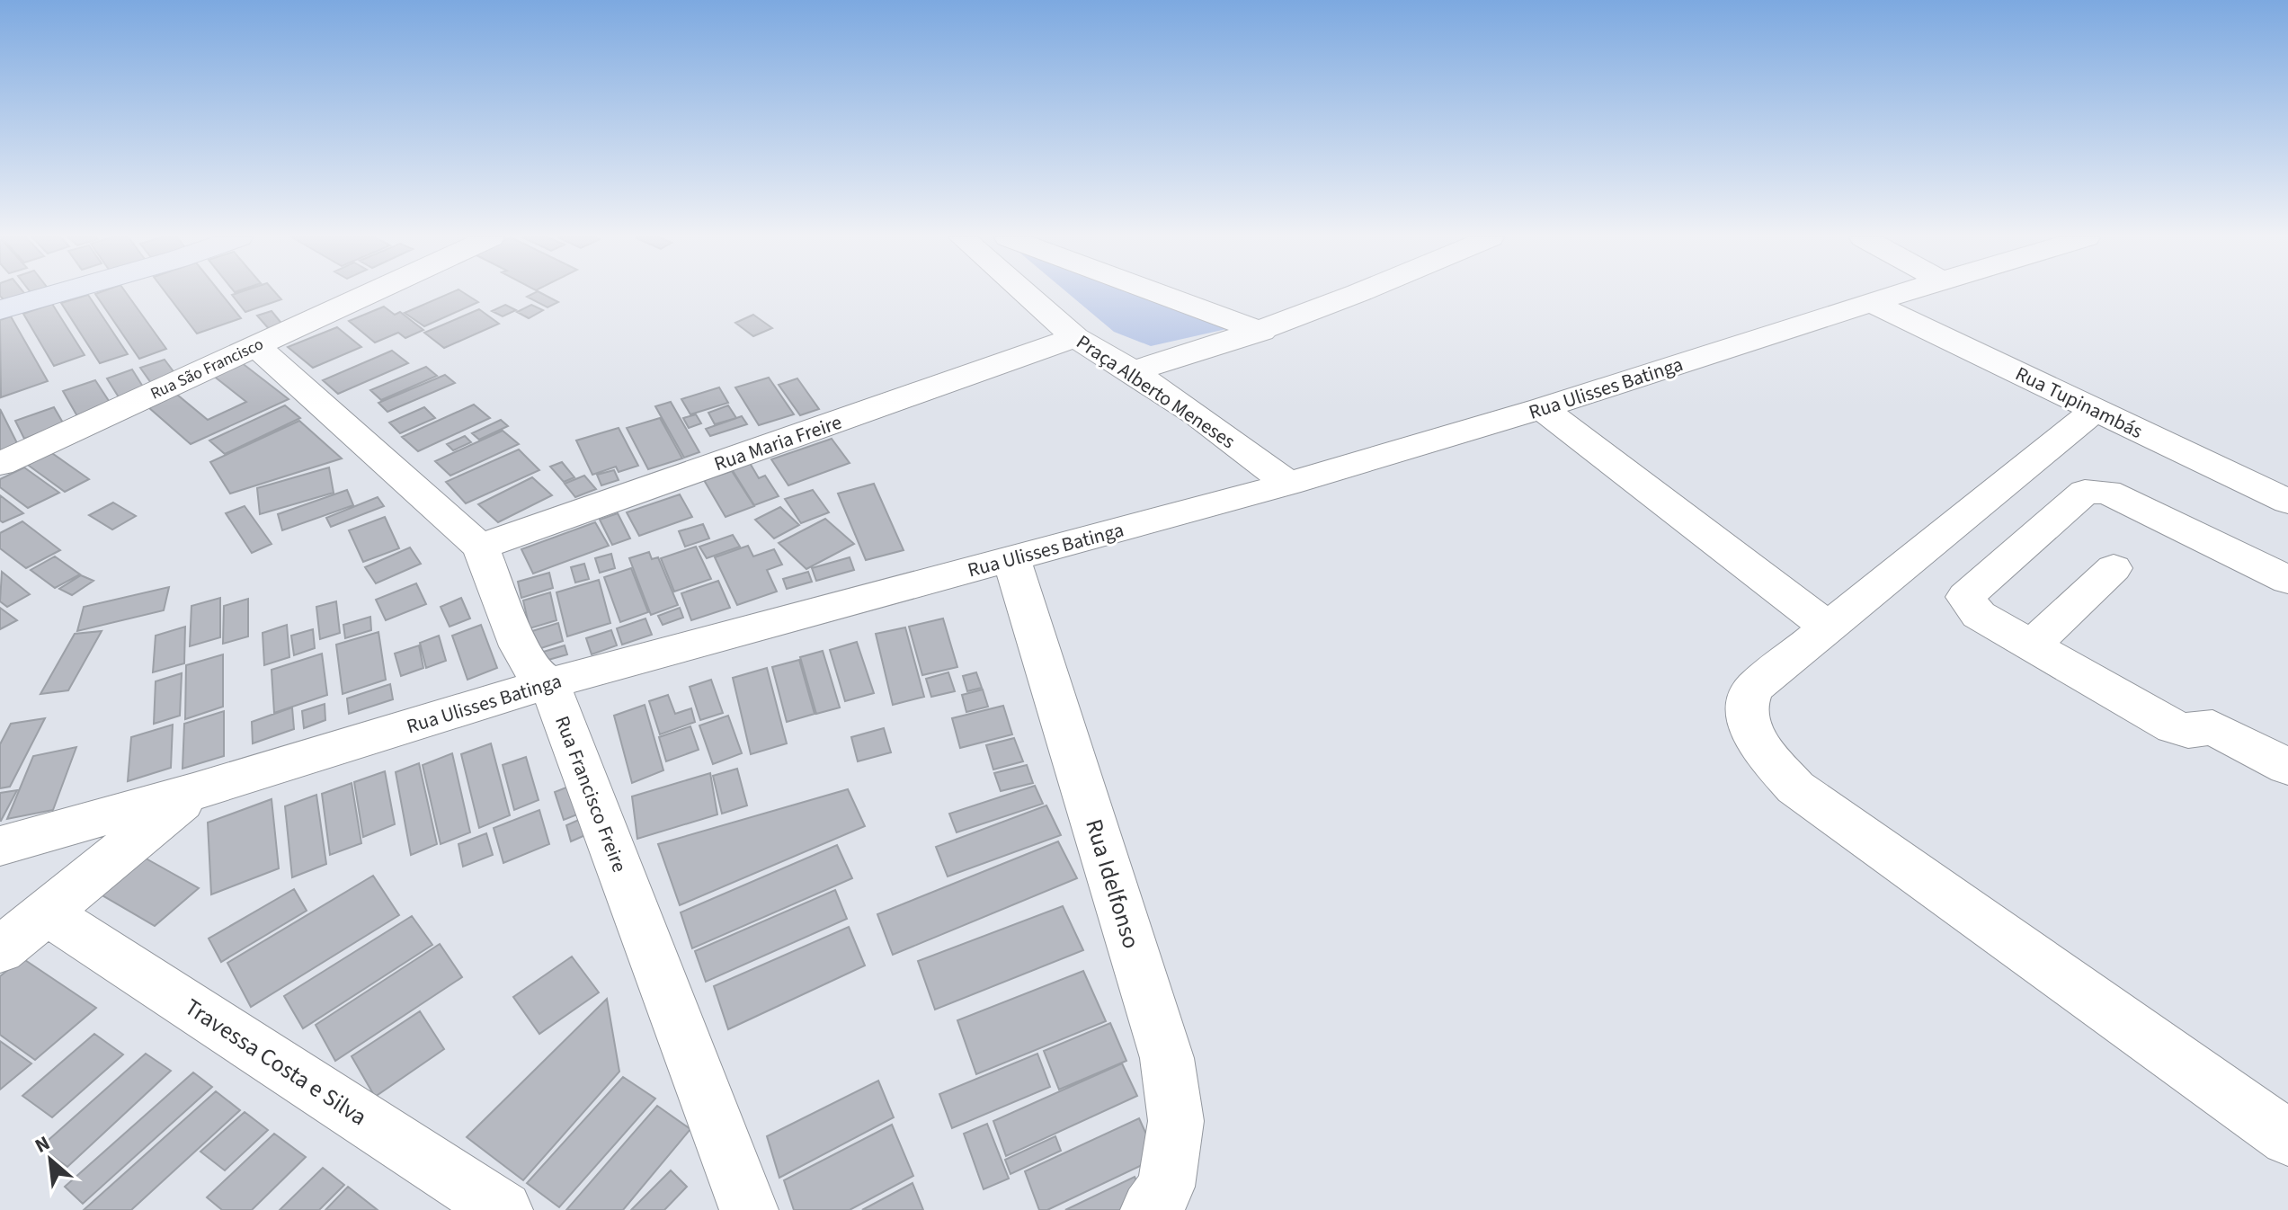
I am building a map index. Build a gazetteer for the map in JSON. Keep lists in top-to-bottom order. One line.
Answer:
{"streets":{"street":["Rua São Francisco","Rua Ulisses Batinga","Praça Alberto Meneses","Rua Tupinambás","Rua Maria Freire","Rua Francisco Freire","Rua Idelfonso","Travessa Costa e Silva"]},"crossings":[["Rua São Francisco","Rua Francisco Freire"],["Rua Ulisses Batinga","Praça Alberto Meneses"],["Rua Ulisses Batinga","Rua Tupinambás"],["Rua Ulisses Batinga","Rua Francisco Freire"],["Rua Ulisses Batinga","Rua Idelfonso"],["Praça Alberto Meneses","Rua Maria Freire"],["Rua Maria Freire","Rua Francisco Freire"]],"north":"top left"}
